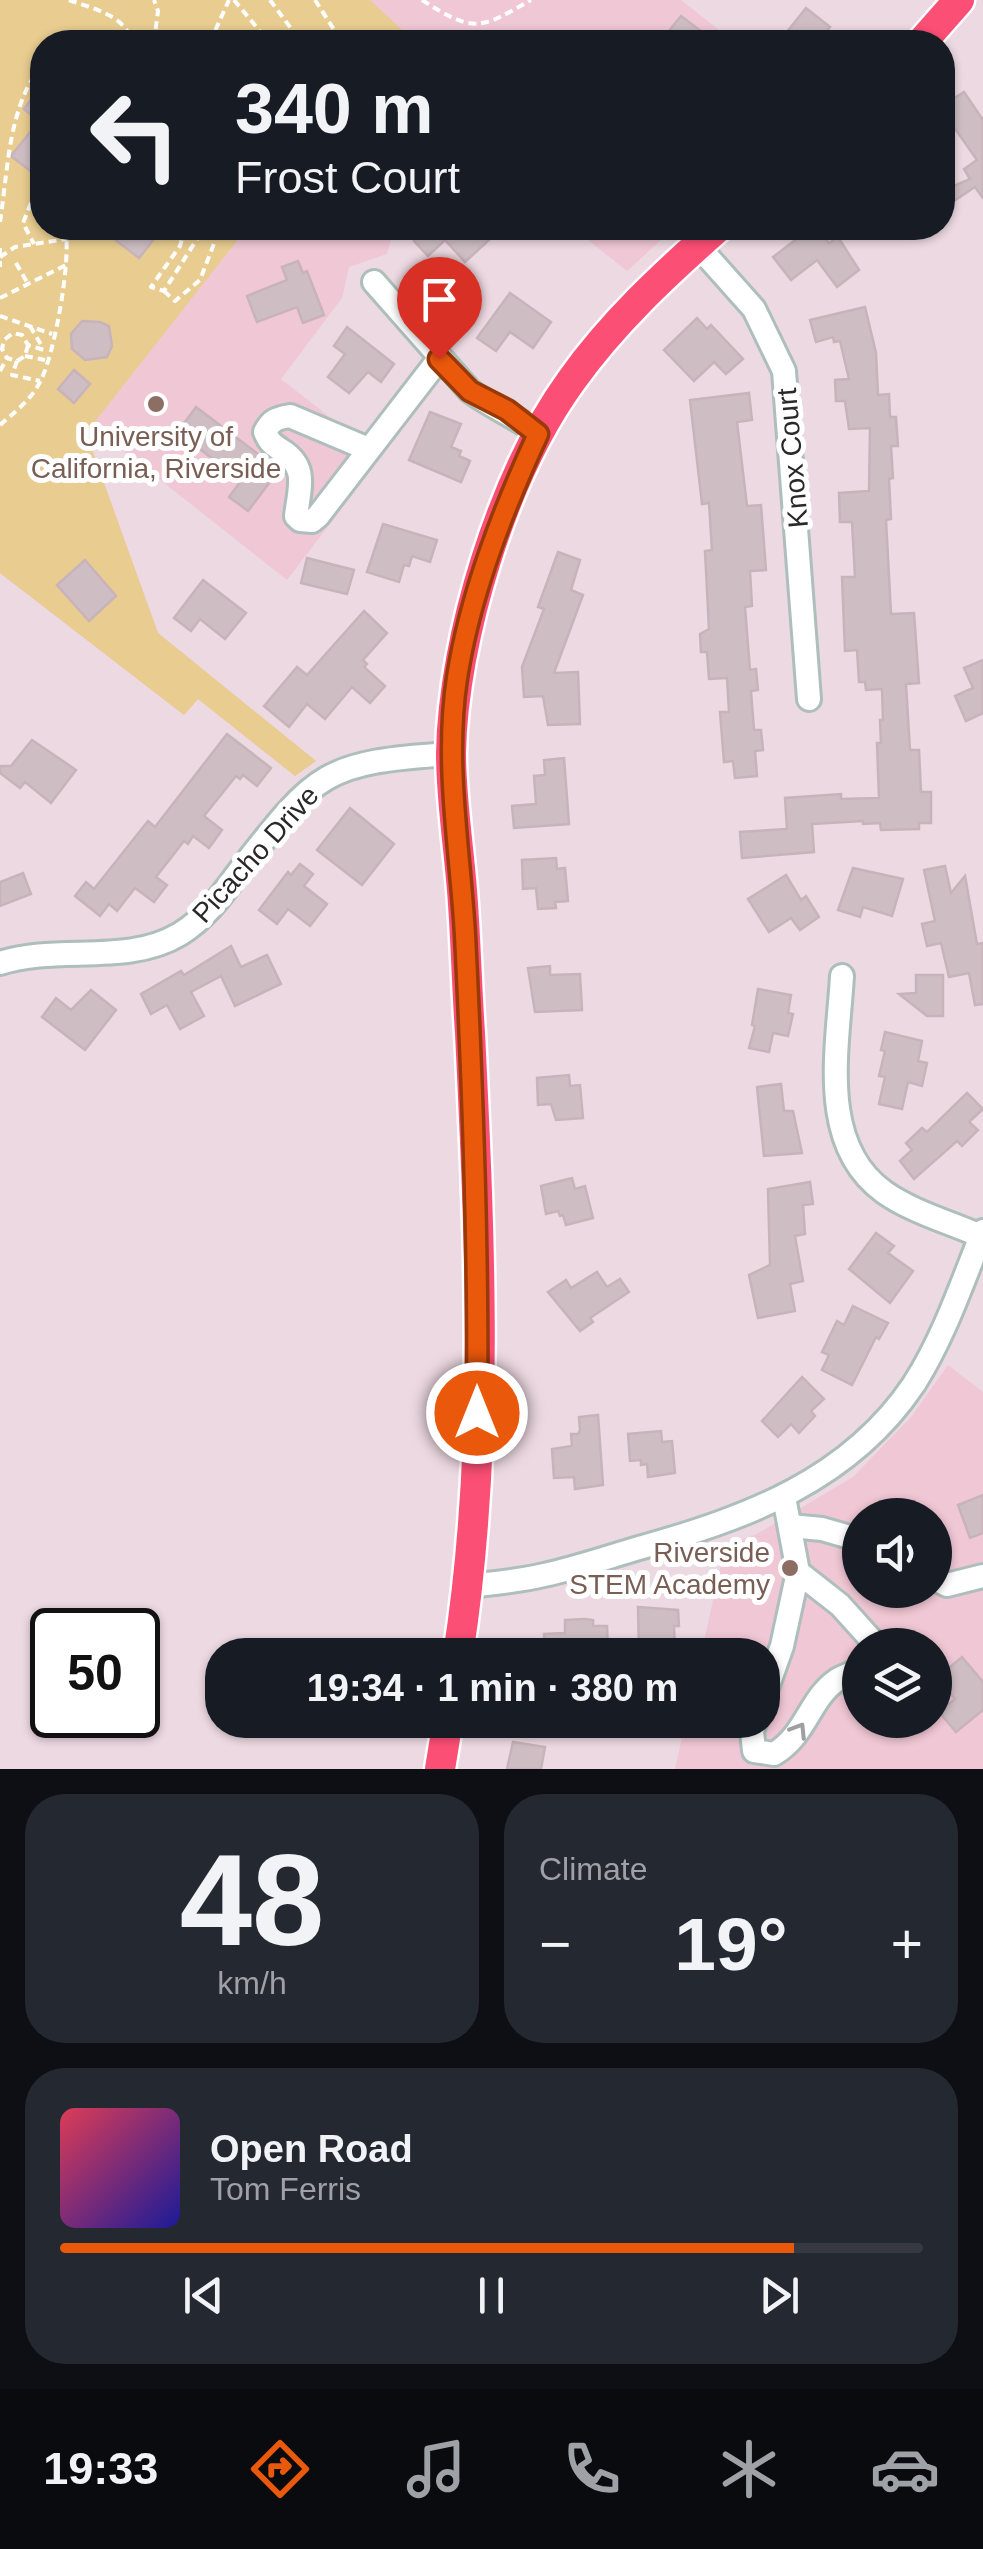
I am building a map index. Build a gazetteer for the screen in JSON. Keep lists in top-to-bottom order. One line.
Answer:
{"streets":{"street":["Knox Court","Picacho Drive"]},"places":["University of California, Riverside","Riverside STEM Academy"],"page":{"turn":["340 m","Frost Court"],"limit":"50","trip":"19:34 · 1 min · 380 m","tile":[["48","km/h"],"Climate"],"heat":["−","19°","+"],"song":["Open Road","Tom Ferris"],"tabs":"19:33"}}
